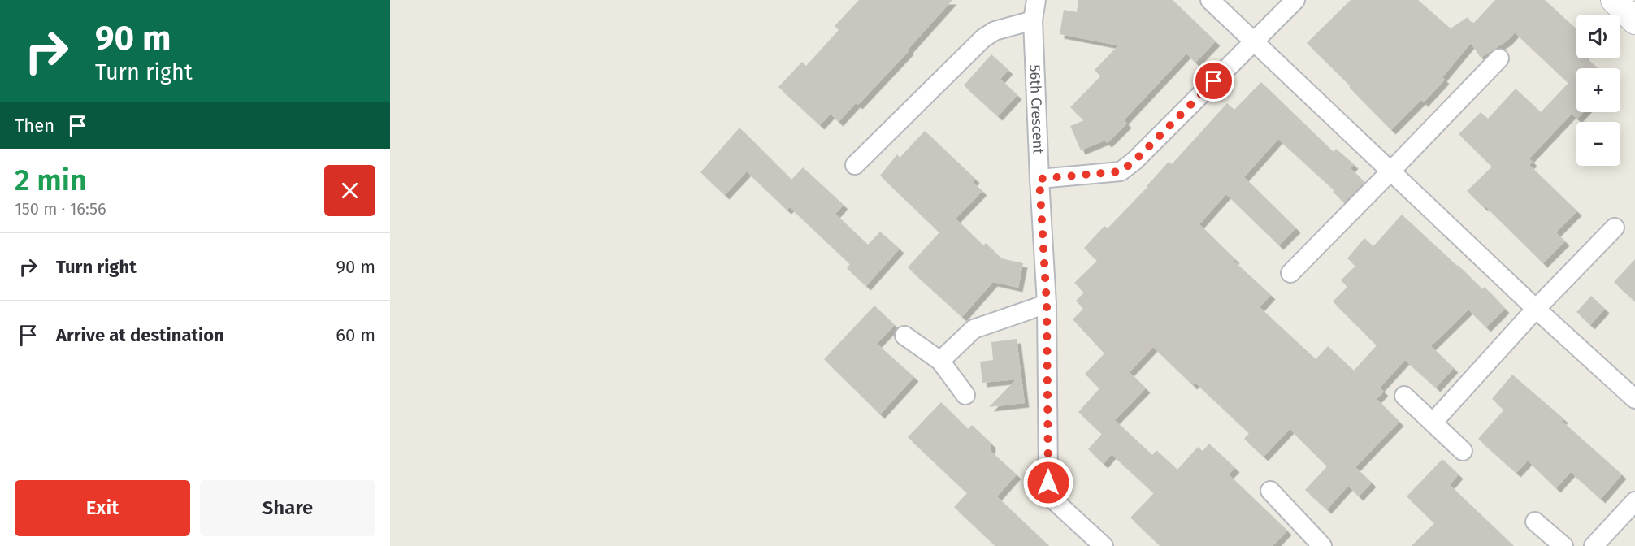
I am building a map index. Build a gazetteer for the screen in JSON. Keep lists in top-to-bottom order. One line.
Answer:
{"streets":{"street":["56th Crescent"]},"page":{"turn":["90 m","Turn right"],"map_buttons":["+","−"],"then":"Then","heading":["2 min","150 m · 16:56"],"list":[{"name":"Turn right","value":"90 m"},{"name":"Arrive at destination","value":"60 m"}],"buttons":["Exit","Share"]}}
